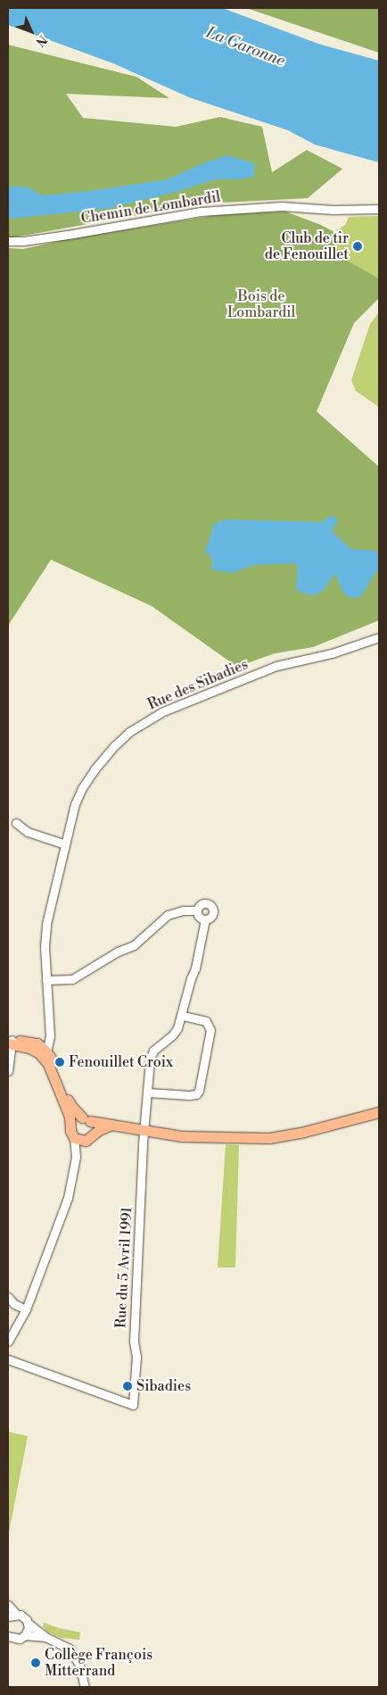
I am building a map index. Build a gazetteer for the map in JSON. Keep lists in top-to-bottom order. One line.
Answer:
{"streets":{"street":["Chemin de Lombardil","Rue des Sibadies","Rue du 5 Avril 1991"]},"water":["La Garonne"],"parks":["Bois de Lombardil"],"places":["Club de tir de Fenouillet","Fenouillet Croix","Sibadies","Collège François Mitterrand"],"north":"bottom right"}
